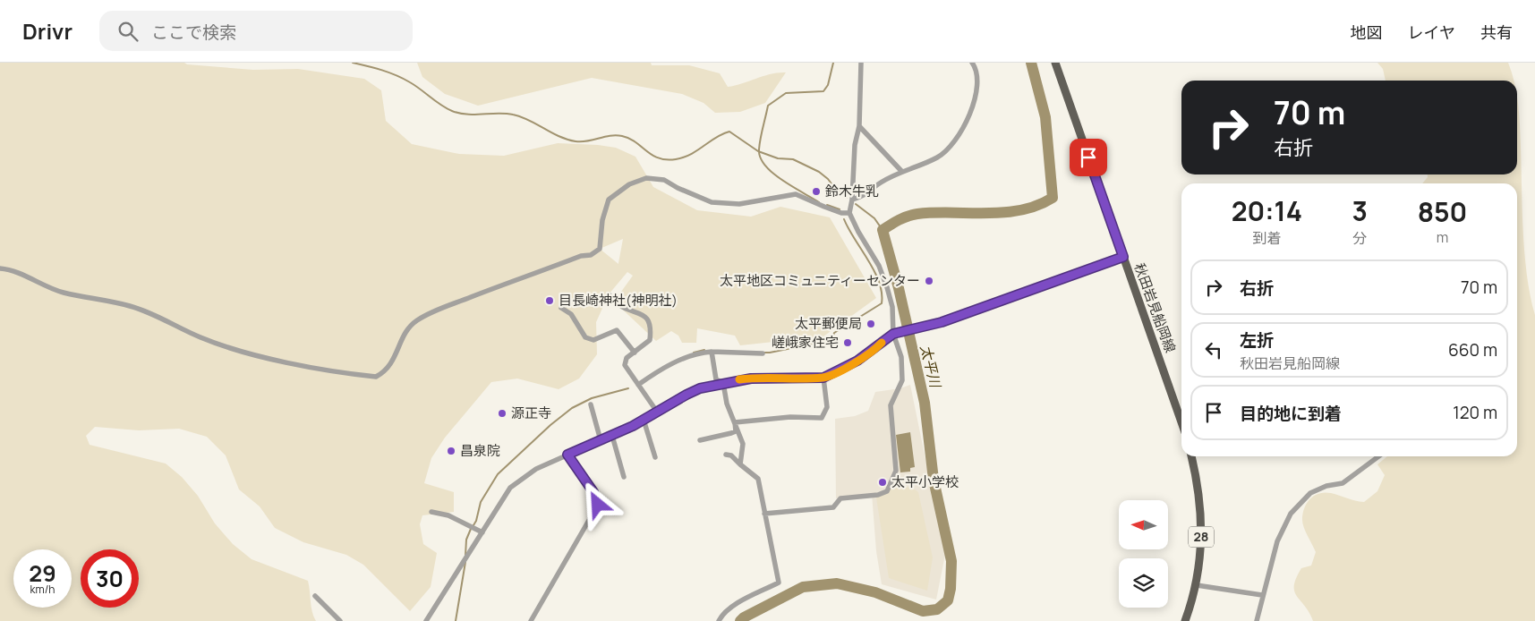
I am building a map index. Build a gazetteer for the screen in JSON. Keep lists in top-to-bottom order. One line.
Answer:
{"streets":{"main road":["秋田岩見船岡線","28"]},"water":["太平川"],"places":["鈴木牛乳","太平地区コミュニティーセンター","目長崎神社(神明社)","太平郵便局","嵯峨家住宅","源正寺","昌泉院","太平小学校"],"north":"left","page":{"header":"Drivr","search":"ここで検索","nav":["地図","レイヤ","共有"],"turn":["70 m","右折"],"eta":["20:14","到着","3","分","850","m"],"list":[{"name":"右折","value":"70 m"},{"name":"左折","note":"秋田岩見船岡線","value":"660 m"},{"name":"目的地に到着","value":"120 m"}],"speed":"29 km/h","limit":"30"}}
